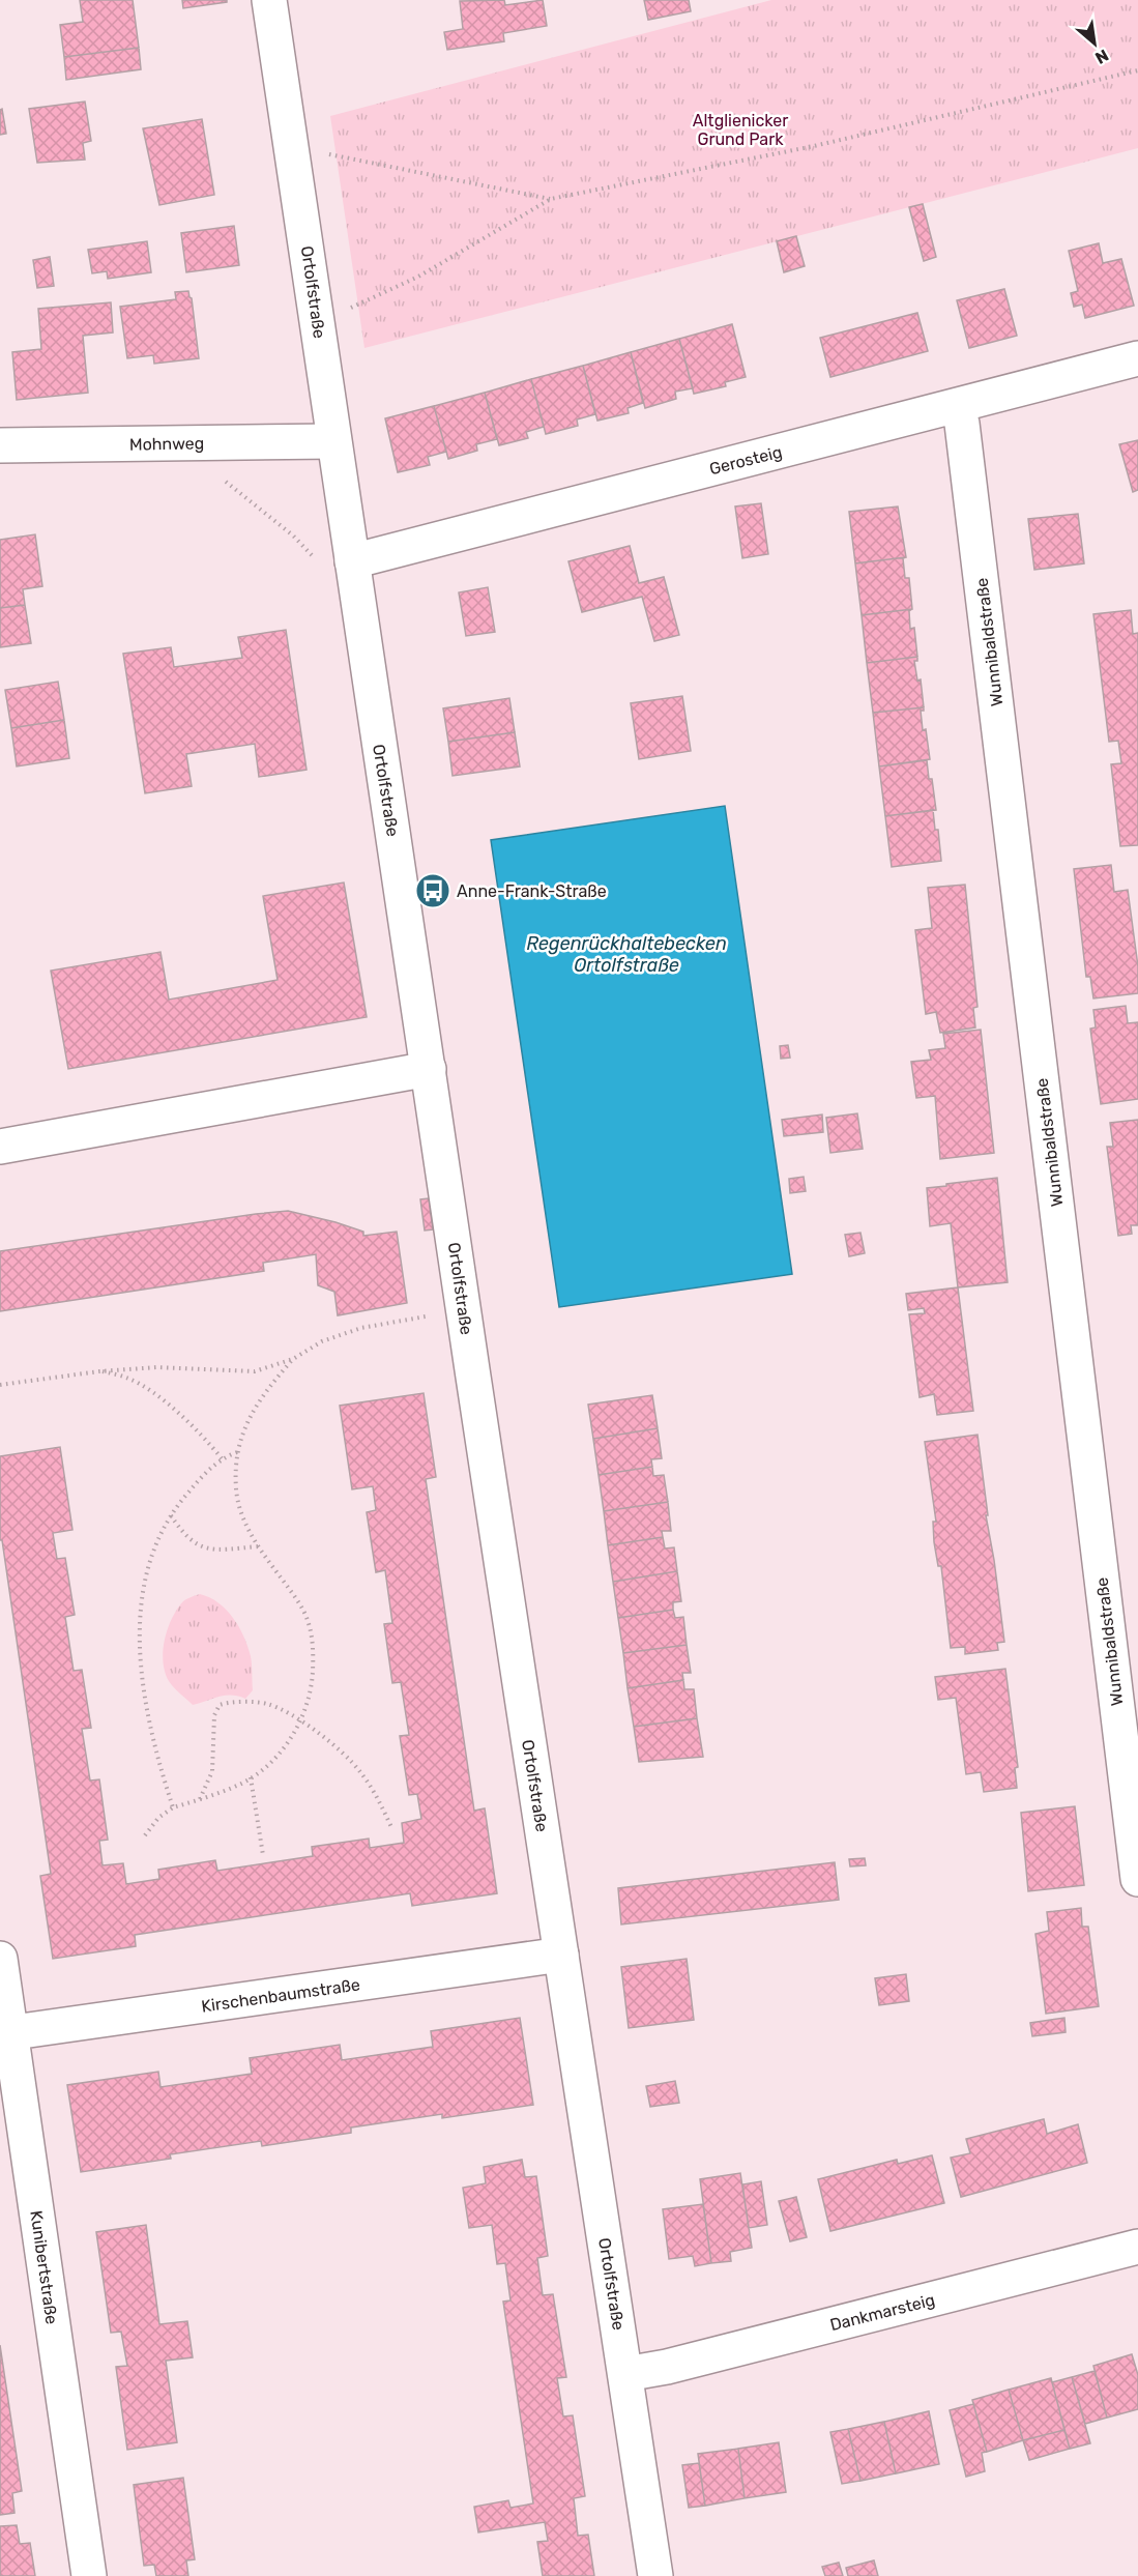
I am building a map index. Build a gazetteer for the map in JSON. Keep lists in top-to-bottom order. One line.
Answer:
{"streets":{"street":["Ortolfstraße","Mohnweg","Gerosteig","Wunnibaldstraße","Kirschenbaumstraße","Kunibertstraße","Dankmarsteig"]},"crossings":[["Ortolfstraße","Mohnweg"],["Ortolfstraße","Gerosteig"],["Ortolfstraße","Kirschenbaumstraße"],["Ortolfstraße","Dankmarsteig"],["Gerosteig","Wunnibaldstraße"],["Kirschenbaumstraße","Kunibertstraße"]],"water":["Regenrückhaltebecken Ortolfstraße"],"parks":["Altglienicker Grund Park"],"places":{"bus stop":["Anne-Frank-Straße"]},"north":"bottom right"}
